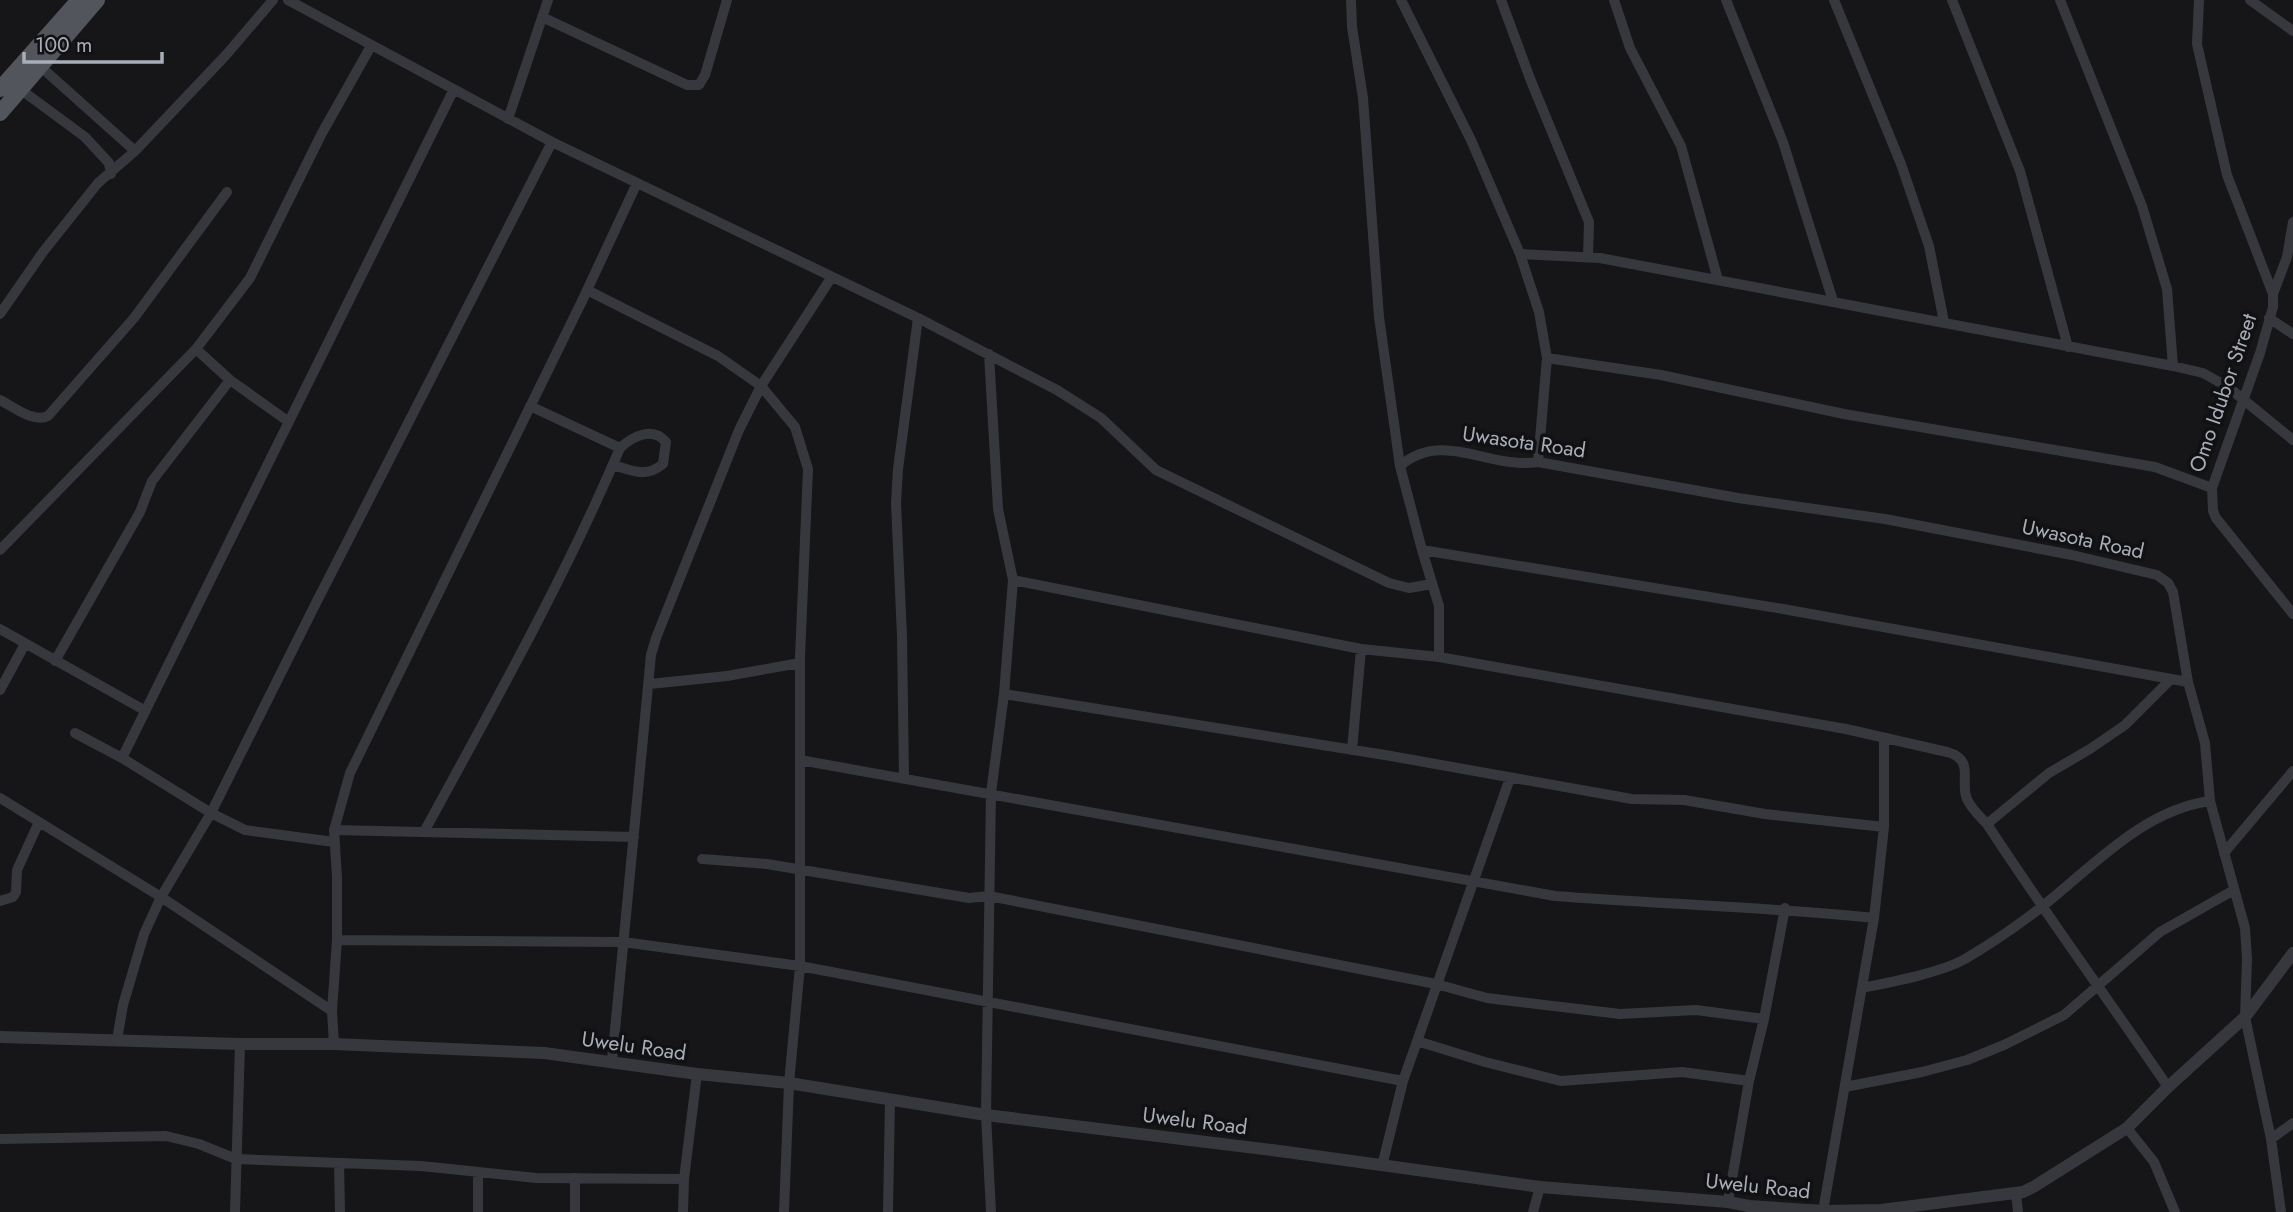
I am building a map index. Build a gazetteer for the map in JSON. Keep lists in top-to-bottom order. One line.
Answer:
{"streets":{"street":["Omo Idubor Street","Uwasota Road","Uwelu Road"]},"crossings":[["Uwasota Road","Uwelu Road"]],"scale_bar":"100 m"}
